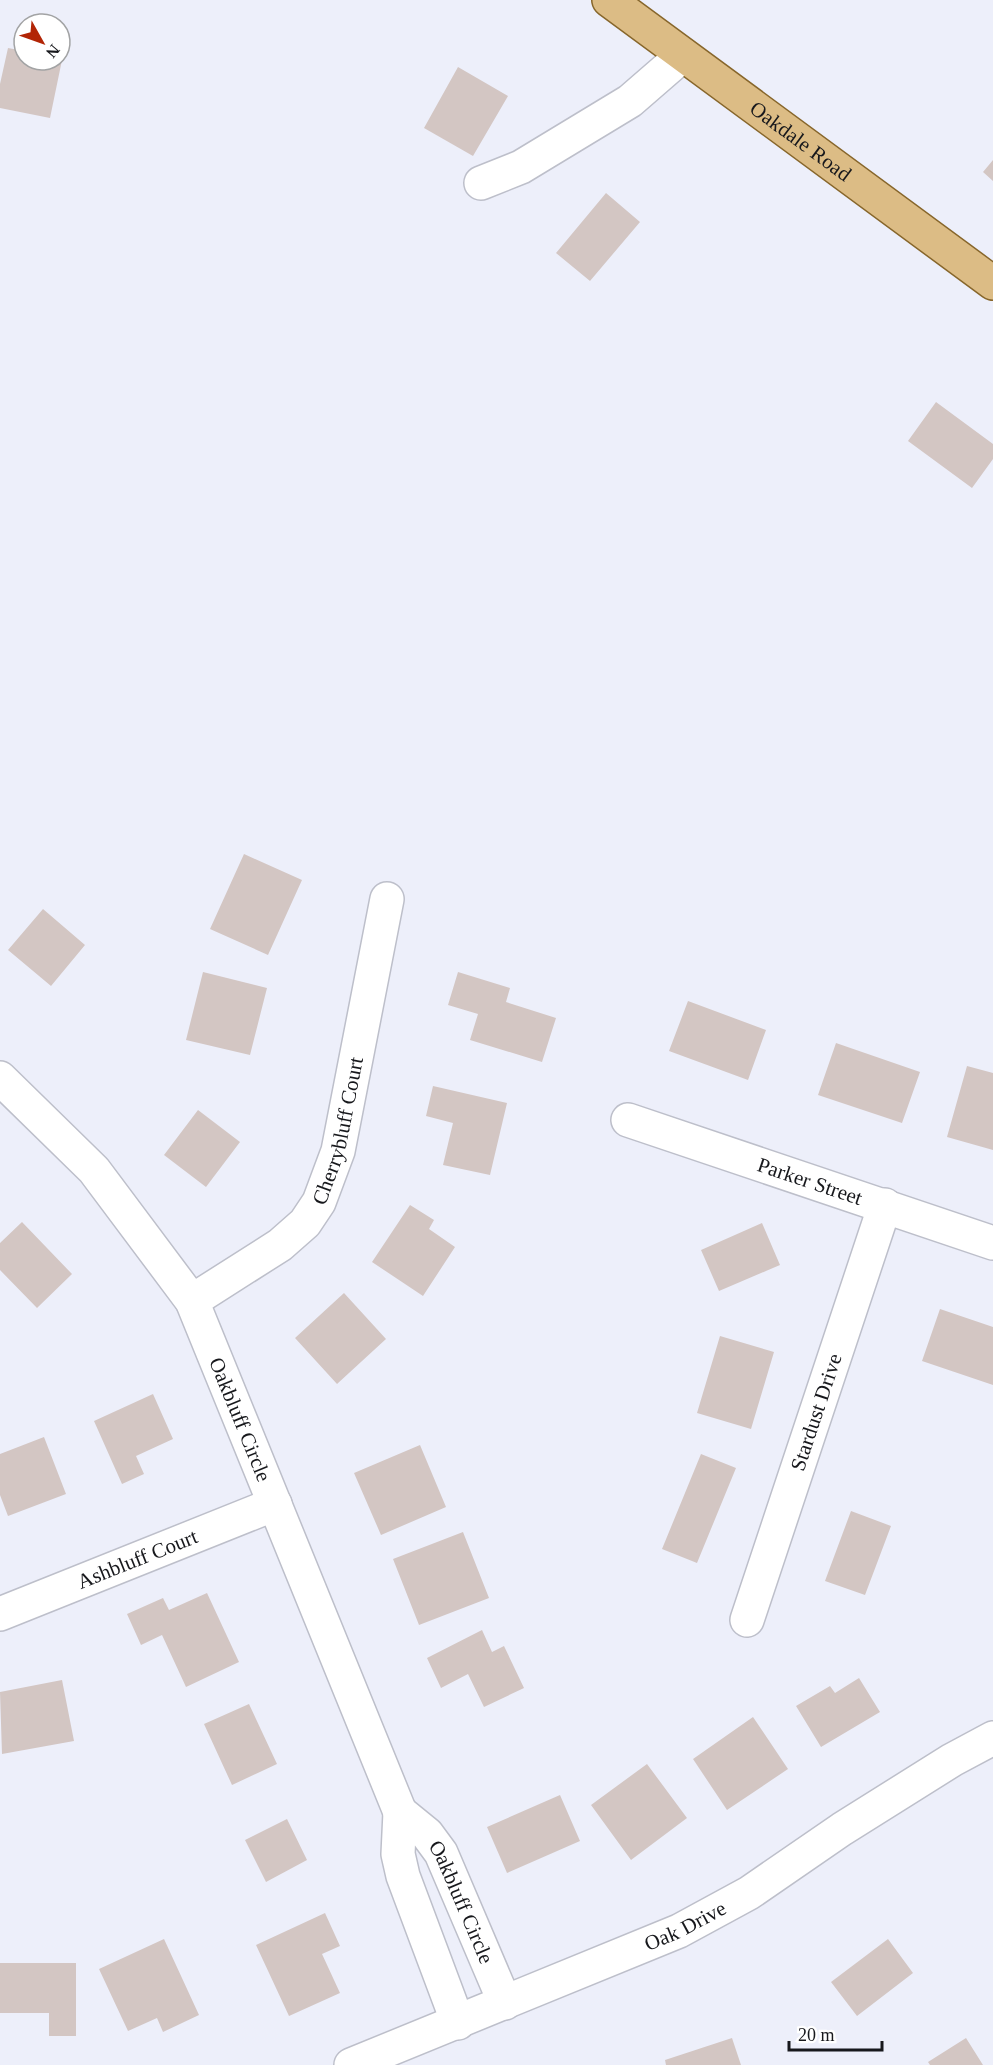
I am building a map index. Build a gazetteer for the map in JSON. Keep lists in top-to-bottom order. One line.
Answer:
{"streets":{"main road":["Oakdale Road"],"street":["Cherrybluff Court","Parker Street","Stardust Drive","Oakbluff Circle","Ashbluff Court","Oak Drive"]},"crossings":[["Cherrybluff Court","Oakbluff Circle"],["Parker Street","Stardust Drive"],["Oakbluff Circle","Ashbluff Court"],["Oakbluff Circle","Oak Drive"]],"scale_bar":"20 m","north":"bottom right"}
